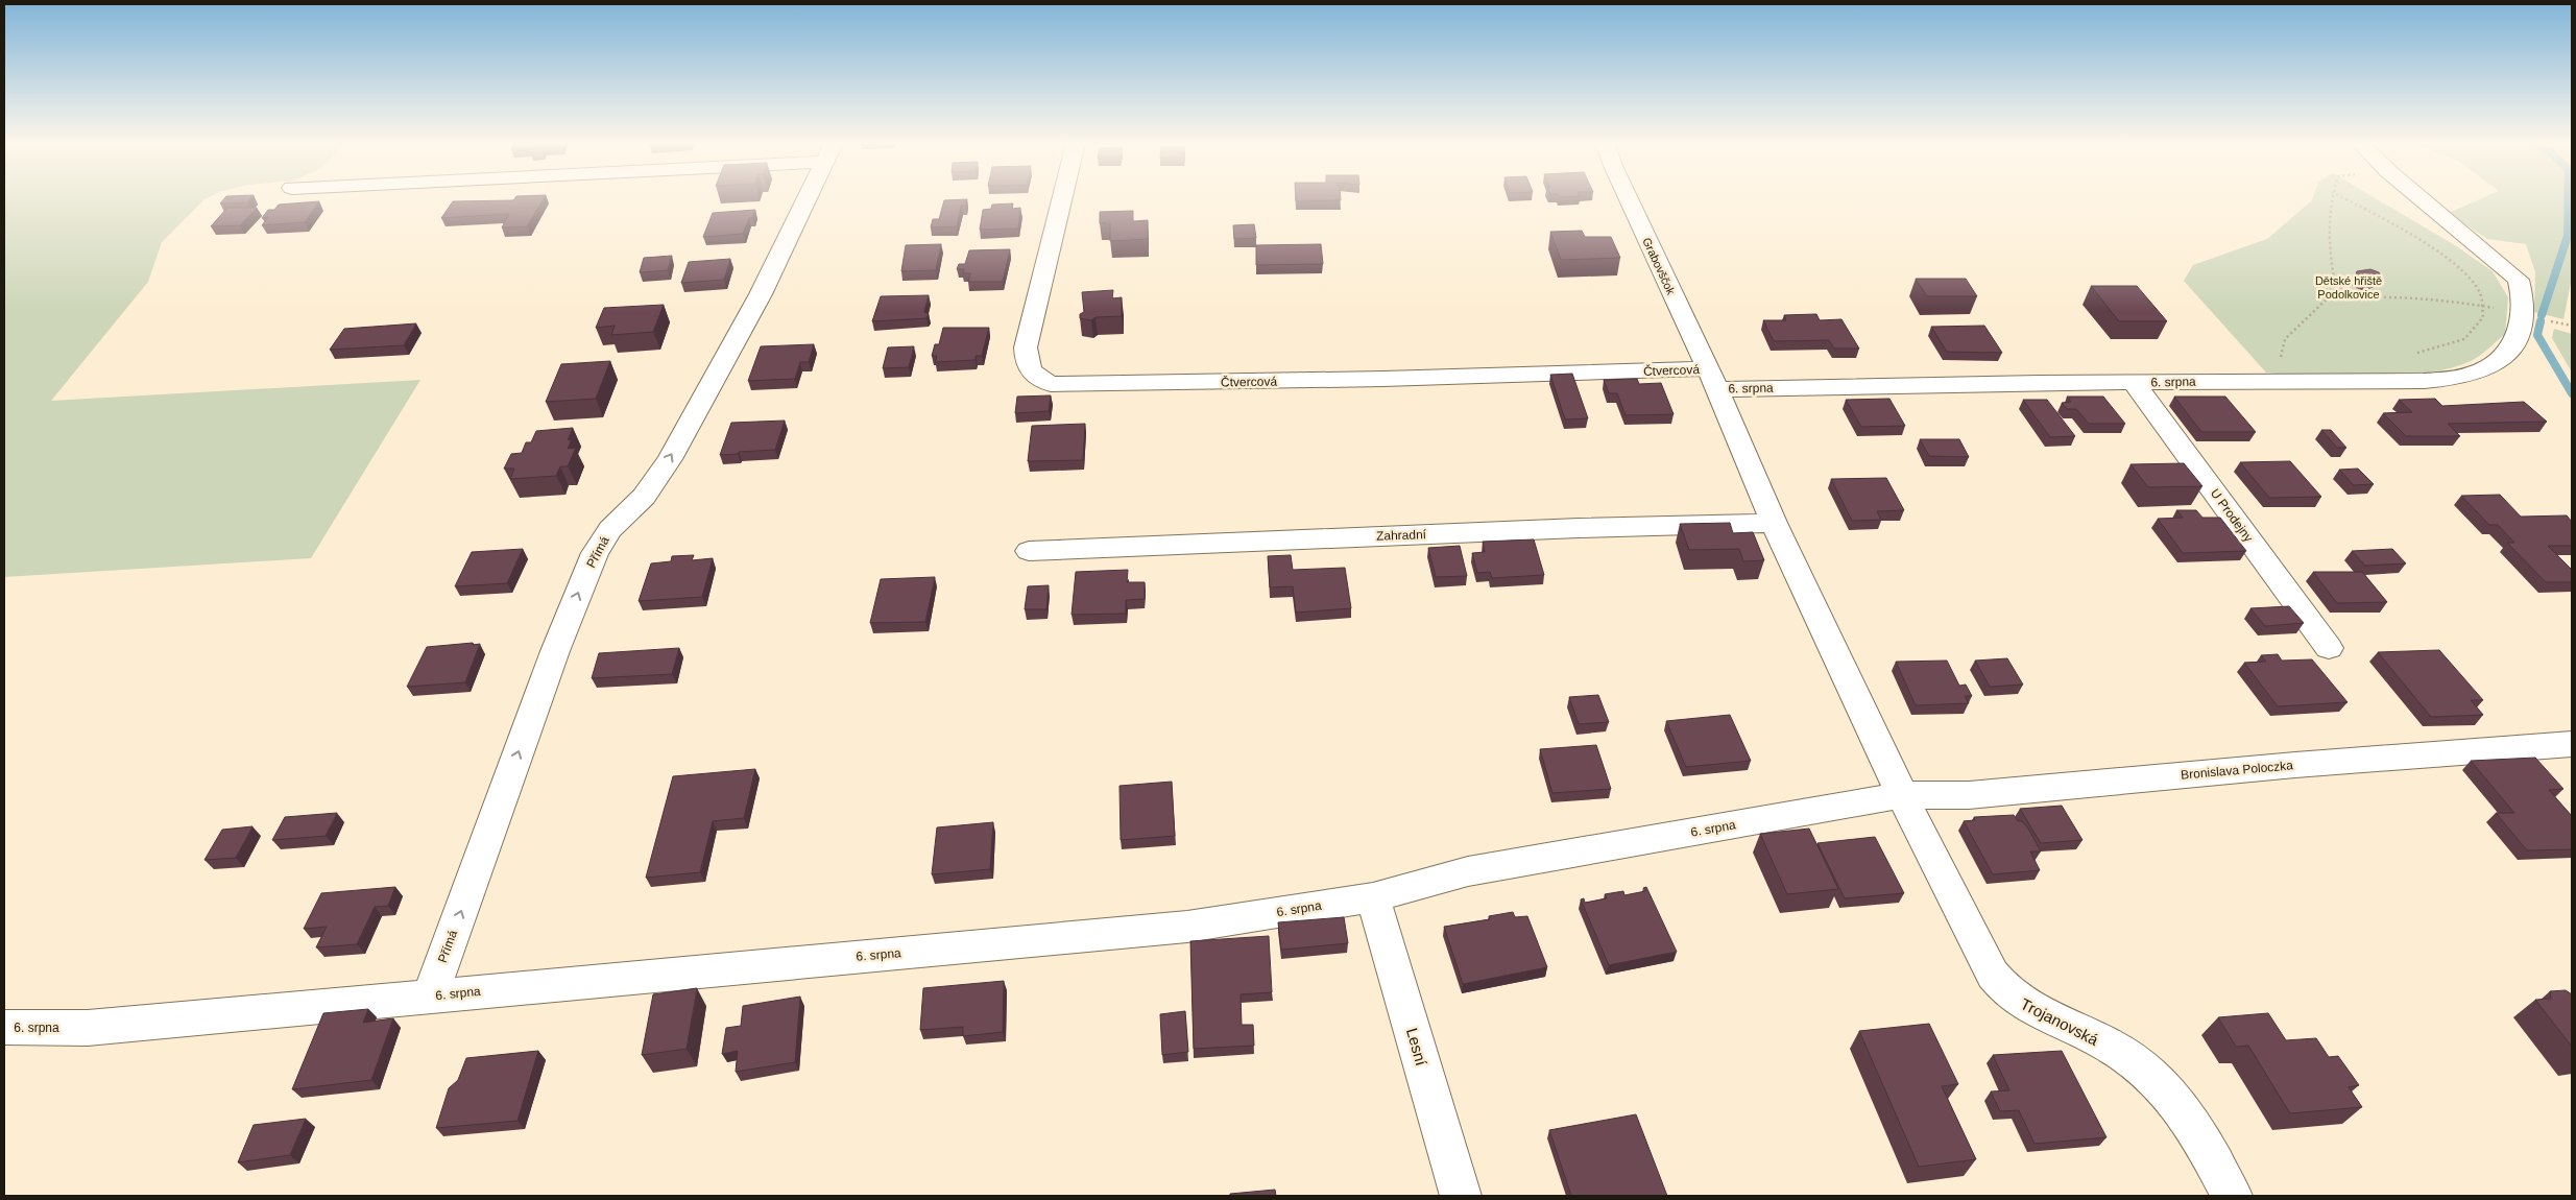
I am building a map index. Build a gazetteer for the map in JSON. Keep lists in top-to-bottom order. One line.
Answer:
{"streets":{"street":["Grabovščok","Čtvercová","6. srpna","U Prodejny","Zahradní","Přímá","Bronislava Poloczka","Trojanovská","Lesní"]},"crossings":[["Grabovščok","Čtvercová"],["Grabovščok","6. srpna"],["Čtvercová","6. srpna"],["6. srpna","U Prodejny"],["6. srpna","Zahradní"],["6. srpna","Přímá"],["6. srpna","Bronislava Poloczka"],["6. srpna","Trojanovská"],["6. srpna","Lesní"],["Bronislava Poloczka","Trojanovská"]],"one_way":["Přímá"],"parks":["Dětské hřiště Podolkovice"]}
